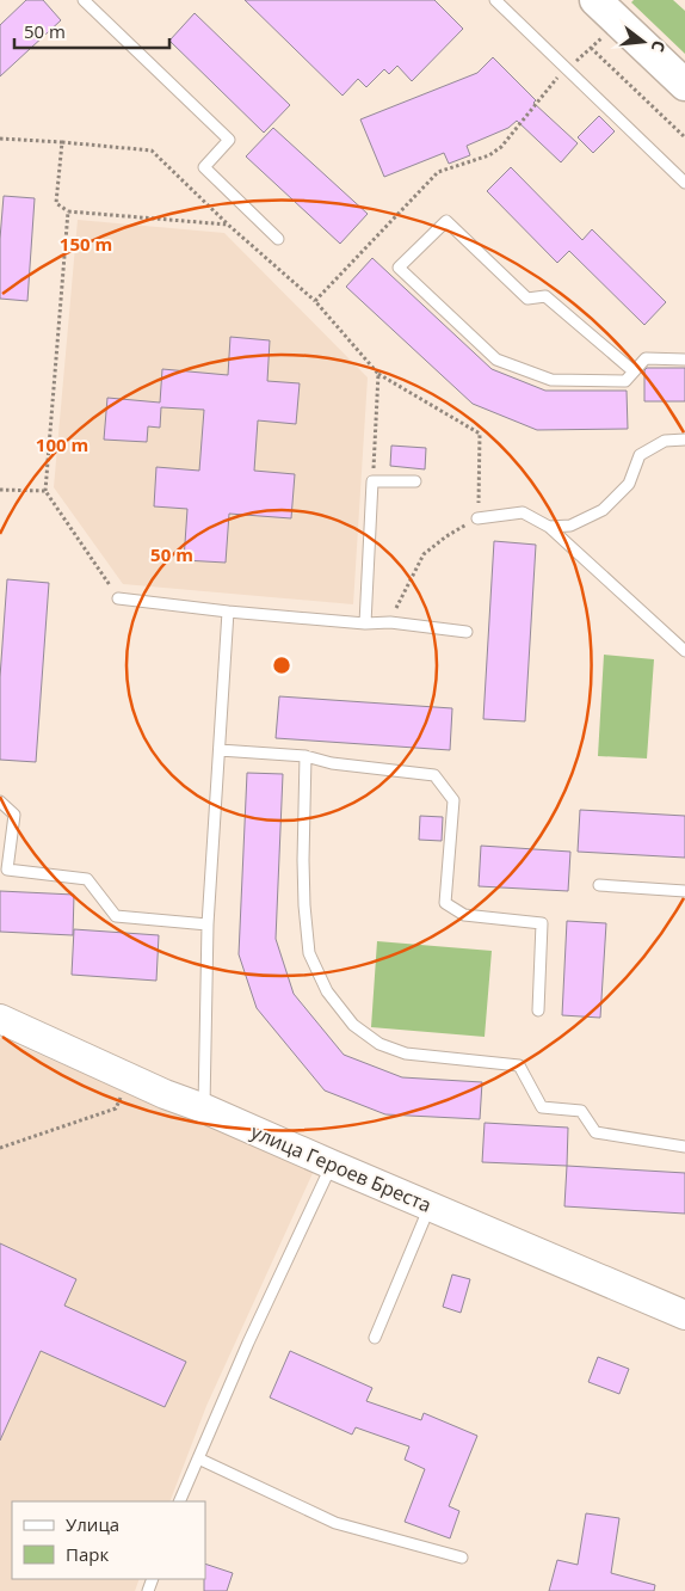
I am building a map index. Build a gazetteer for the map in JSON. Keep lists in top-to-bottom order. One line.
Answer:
{"streets":{"street":["улица Героев Бреста"]},"legend":["Улица","Парк"],"scale_bar":"50 m","north":"right","rings":["150 m","100 m","50 m"]}
